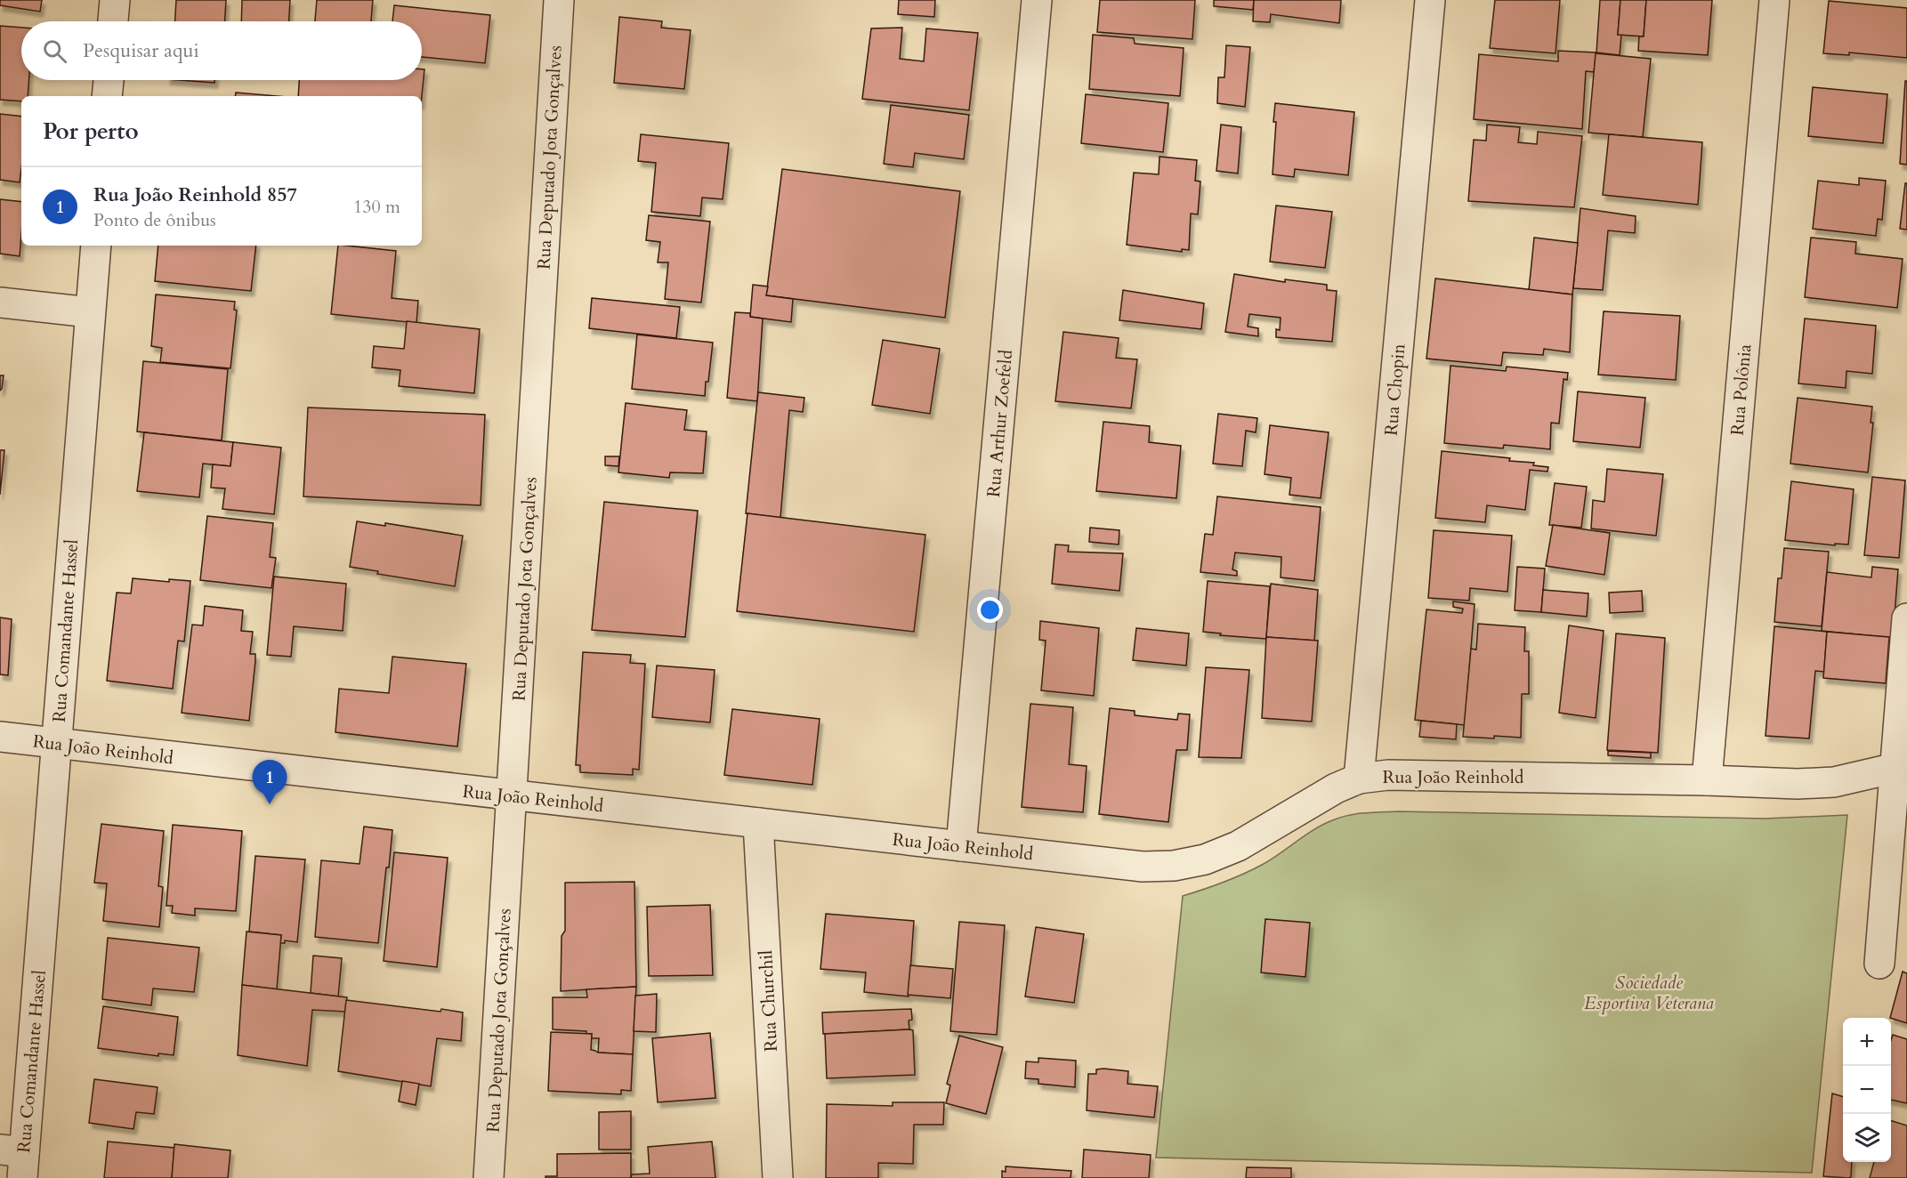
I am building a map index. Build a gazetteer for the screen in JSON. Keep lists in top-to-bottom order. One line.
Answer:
{"streets":{"street":["Rua Deputado Jota Gonçalves","Rua Chopin","Rua Polônia","Rua Arthur Zoefeld","Rua Comandante Hassel","Rua João Reinhold","Rua Churchil"]},"crossings":[["Rua Deputado Jota Gonçalves","Rua João Reinhold"],["Rua Chopin","Rua João Reinhold"],["Rua Polônia","Rua João Reinhold"],["Rua Arthur Zoefeld","Rua João Reinhold"],["Rua Comandante Hassel","Rua João Reinhold"],["Rua João Reinhold","Rua Churchil"]],"parks":["Sociedade Esportiva Veterana"],"page":{"search":"Pesquisar aqui","heading":"Por perto","list":[{"mark":"1","name":"Rua João Reinhold 857","note":"Ponto de ônibus","value":"130 m"}],"pins":"1","map_buttons":["+","−"]}}
